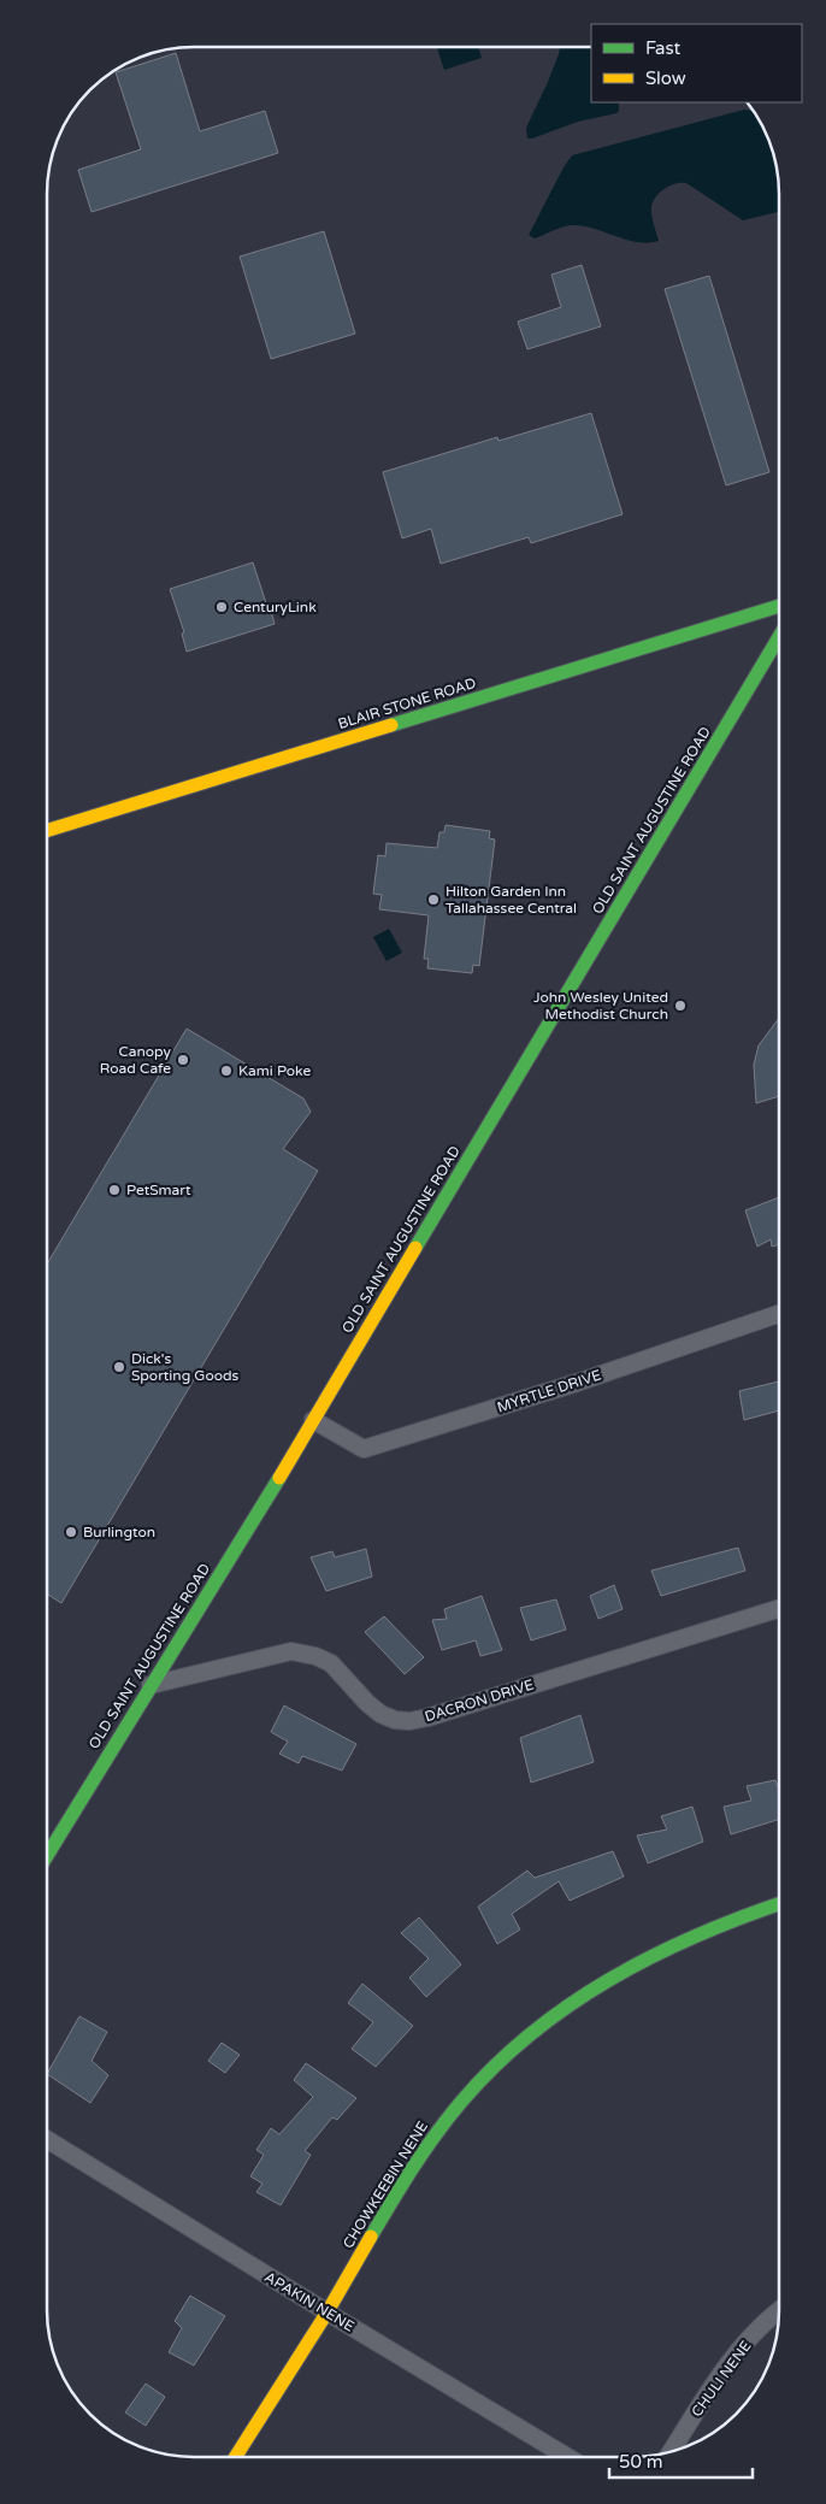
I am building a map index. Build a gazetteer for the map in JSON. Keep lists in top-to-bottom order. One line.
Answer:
{"streets":{"street":["BLAIR STONE ROAD","OLD SAINT AUGUSTINE ROAD","MYRTLE DRIVE","DACRON DRIVE","CHOWKEEBIN NENE","APAKIN NENE","CHULI NENE"]},"crossings":[["OLD SAINT AUGUSTINE ROAD","MYRTLE DRIVE"],["OLD SAINT AUGUSTINE ROAD","DACRON DRIVE"],["CHOWKEEBIN NENE","APAKIN NENE"]],"places":["CenturyLink","Hilton Garden Inn Tallahassee Central","John Wesley United Methodist Church","Canopy Road Cafe","Kami Poke","PetSmart","Dick's Sporting Goods","Burlington"],"legend":["Fast","Slow"],"scale_bar":"50 m"}
